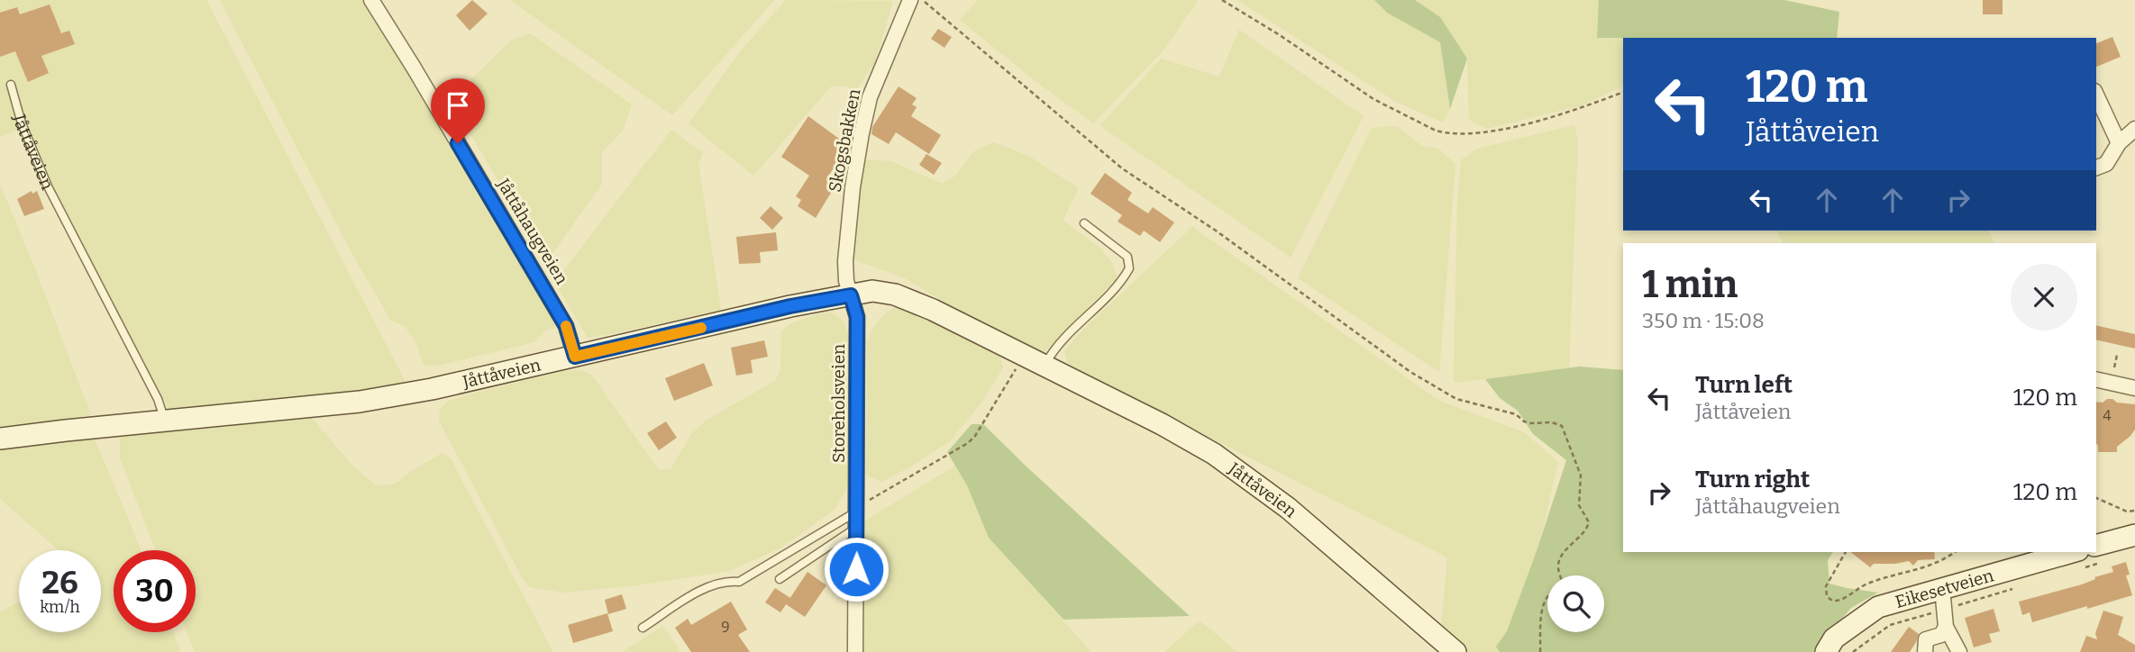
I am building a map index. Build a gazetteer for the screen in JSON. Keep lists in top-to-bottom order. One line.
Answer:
{"streets":{"main road":["Jåttåveien","Eikesetveien"],"street":["Skogsbakken","Jåttåhaugveien","Storeholsveien"]},"crossings":[["Skogsbakken","Jåttåveien"],["Skogsbakken","Storeholsveien"],["Jåttåveien","Jåttåhaugveien"],["Jåttåveien","Storeholsveien"]],"house_numbers":["4","9"],"page":{"turn":["120 m","Jåttåveien"],"heading":["1 min","350 m · 15:08"],"list":[{"name":"Turn left","note":"Jåttåveien","value":"120 m"},{"name":"Turn right","note":"Jåttåhaugveien","value":"120 m"}],"speed":"26 km/h","limit":"30"}}
